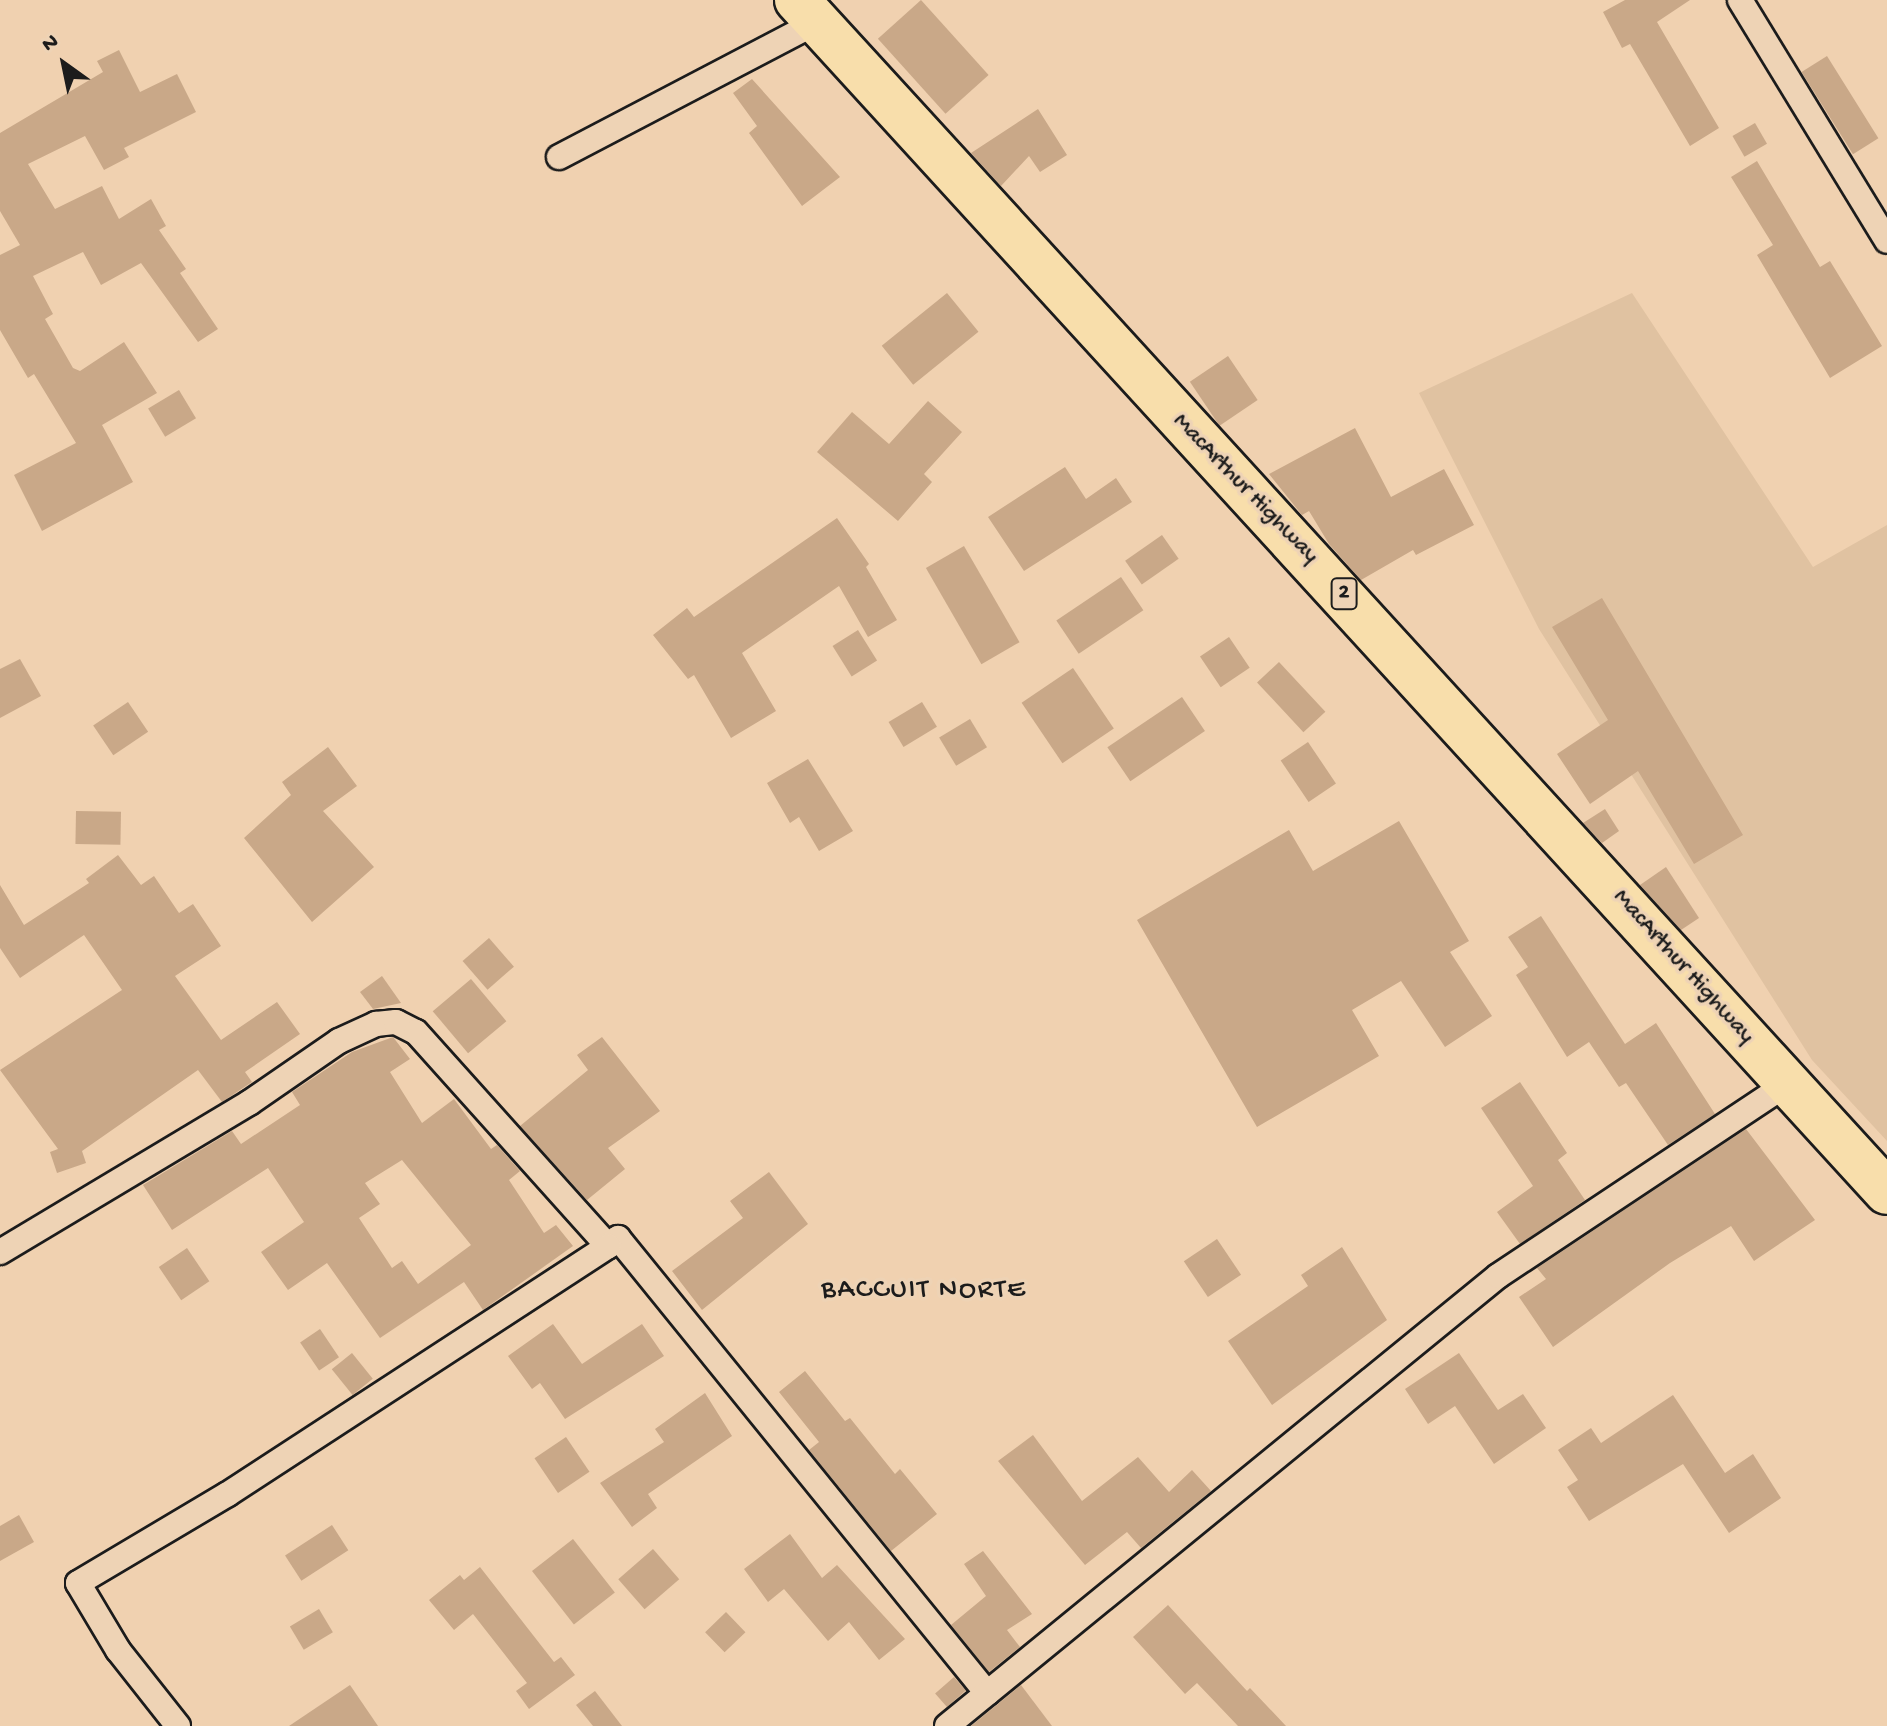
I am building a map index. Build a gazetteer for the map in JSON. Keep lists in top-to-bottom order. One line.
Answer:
{"streets":{"highway":["MacArthur Highway","2"]},"districts":["BACCUIT NORTE"],"north":"top left"}
